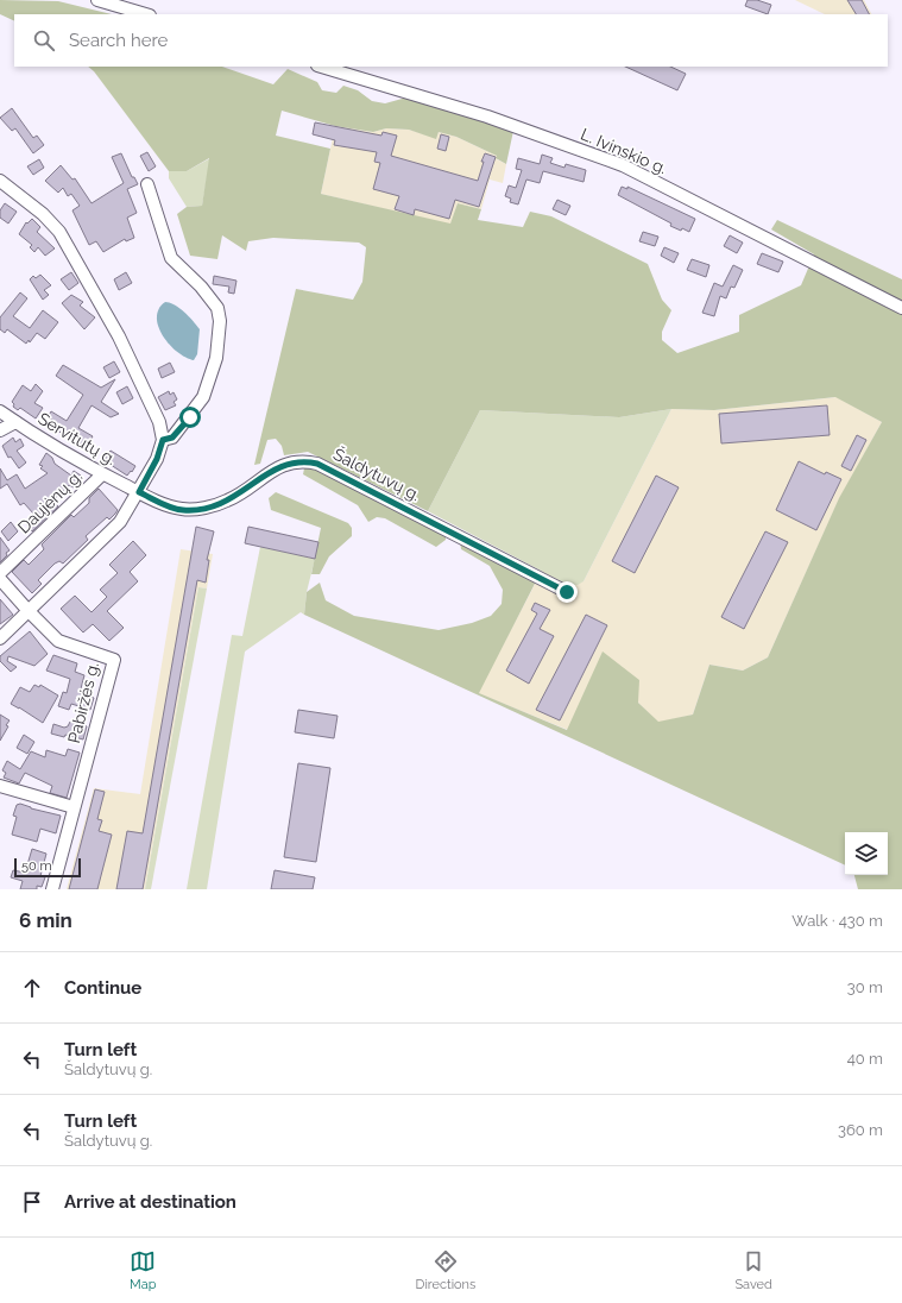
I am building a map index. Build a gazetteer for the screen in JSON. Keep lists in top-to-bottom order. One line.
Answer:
{"streets":{"street":["L. Ivinskio g.","Servitutų g.","Šaldytuvų g.","Daujėnų g.","Pabiržės g."]},"crossings":[["Servitutų g.","Šaldytuvų g."],["Servitutų g.","Daujėnų g."]],"scale_bar":"50 m","page":{"search":"Search here","scale":"50 m","heading":["6 min","Walk · 430 m"],"list":[["Continue","30 m"],["Turn left","Šaldytuvų g.","40 m"],["Turn left","Šaldytuvų g.","360 m"],"Arrive at destination"],"nav":["Map","Directions","Saved"]}}
